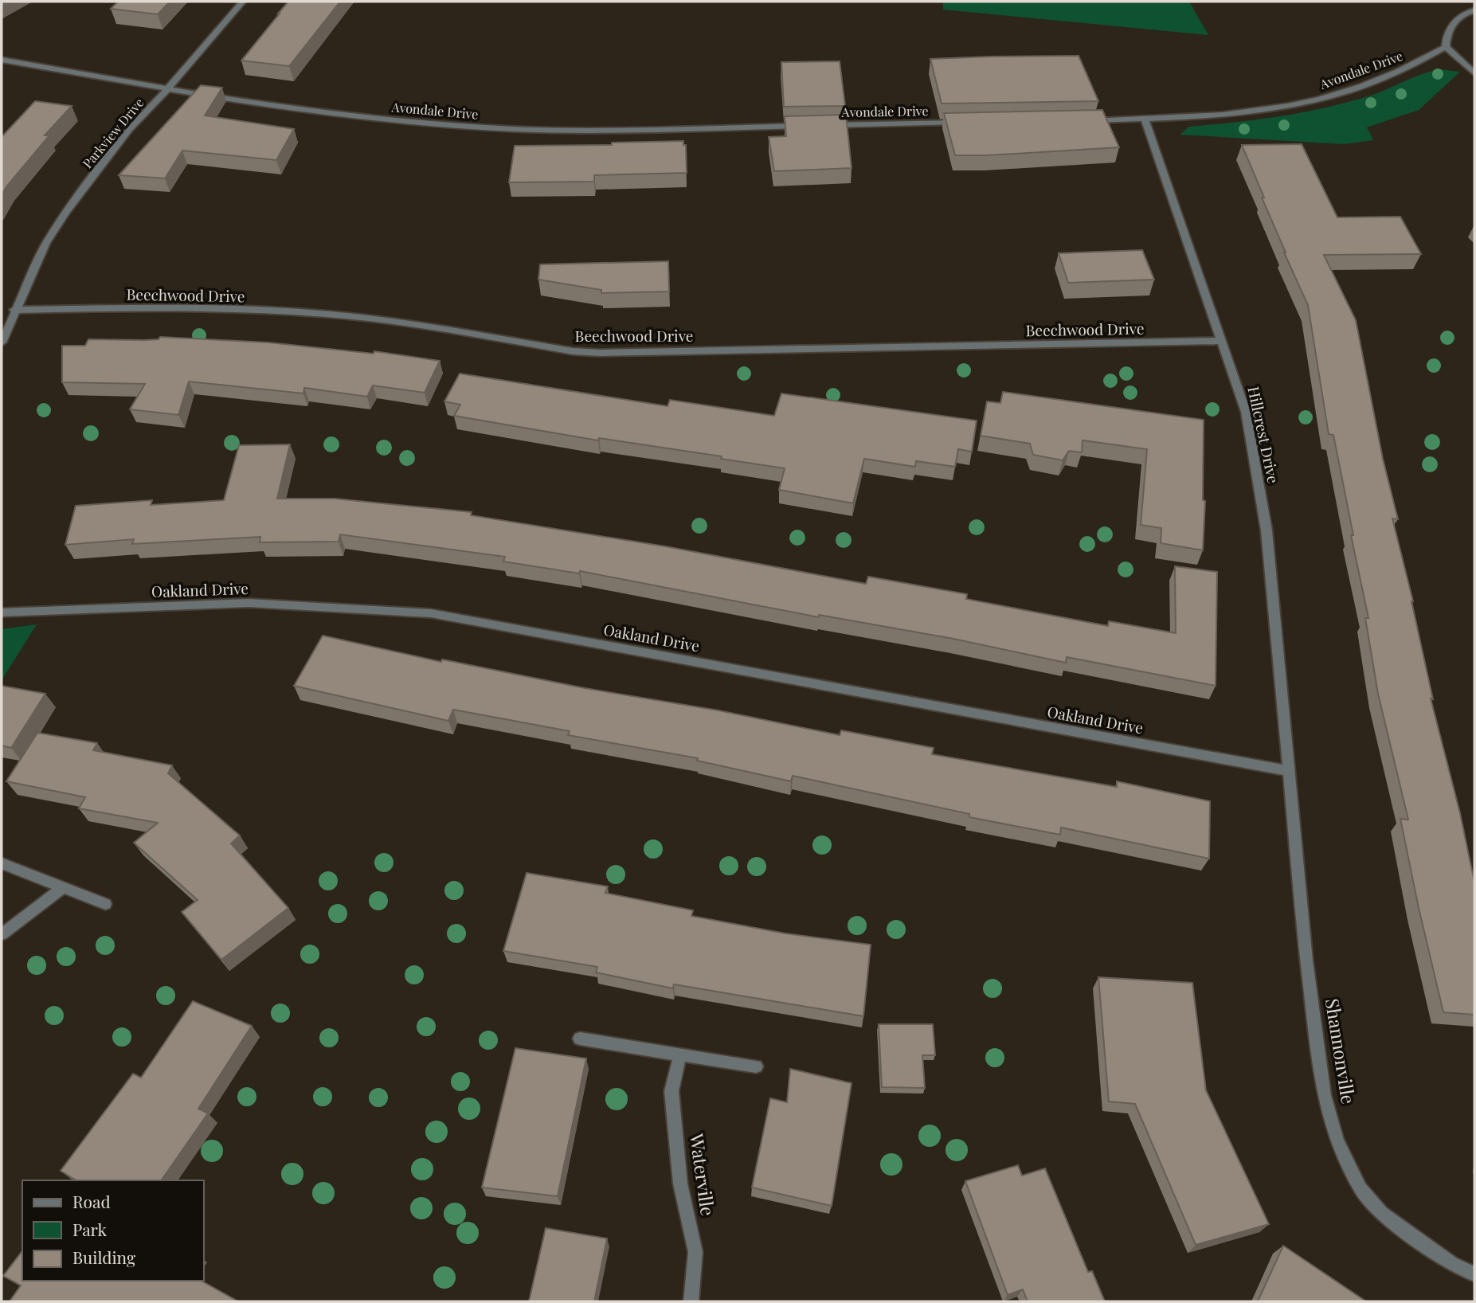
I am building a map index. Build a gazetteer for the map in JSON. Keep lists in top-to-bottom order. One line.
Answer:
{"streets":{"street":["Avondale Drive","Parkview Drive","Beechwood Drive","Hillcrest Drive","Oakland Drive","Shannonville","Waterville"]},"crossings":[["Avondale Drive","Parkview Drive"],["Avondale Drive","Hillcrest Drive"],["Parkview Drive","Beechwood Drive"],["Beechwood Drive","Hillcrest Drive"],["Hillcrest Drive","Oakland Drive"],["Hillcrest Drive","Shannonville"],["Oakland Drive","Shannonville"]],"legend":["Road","Park","Building"]}
